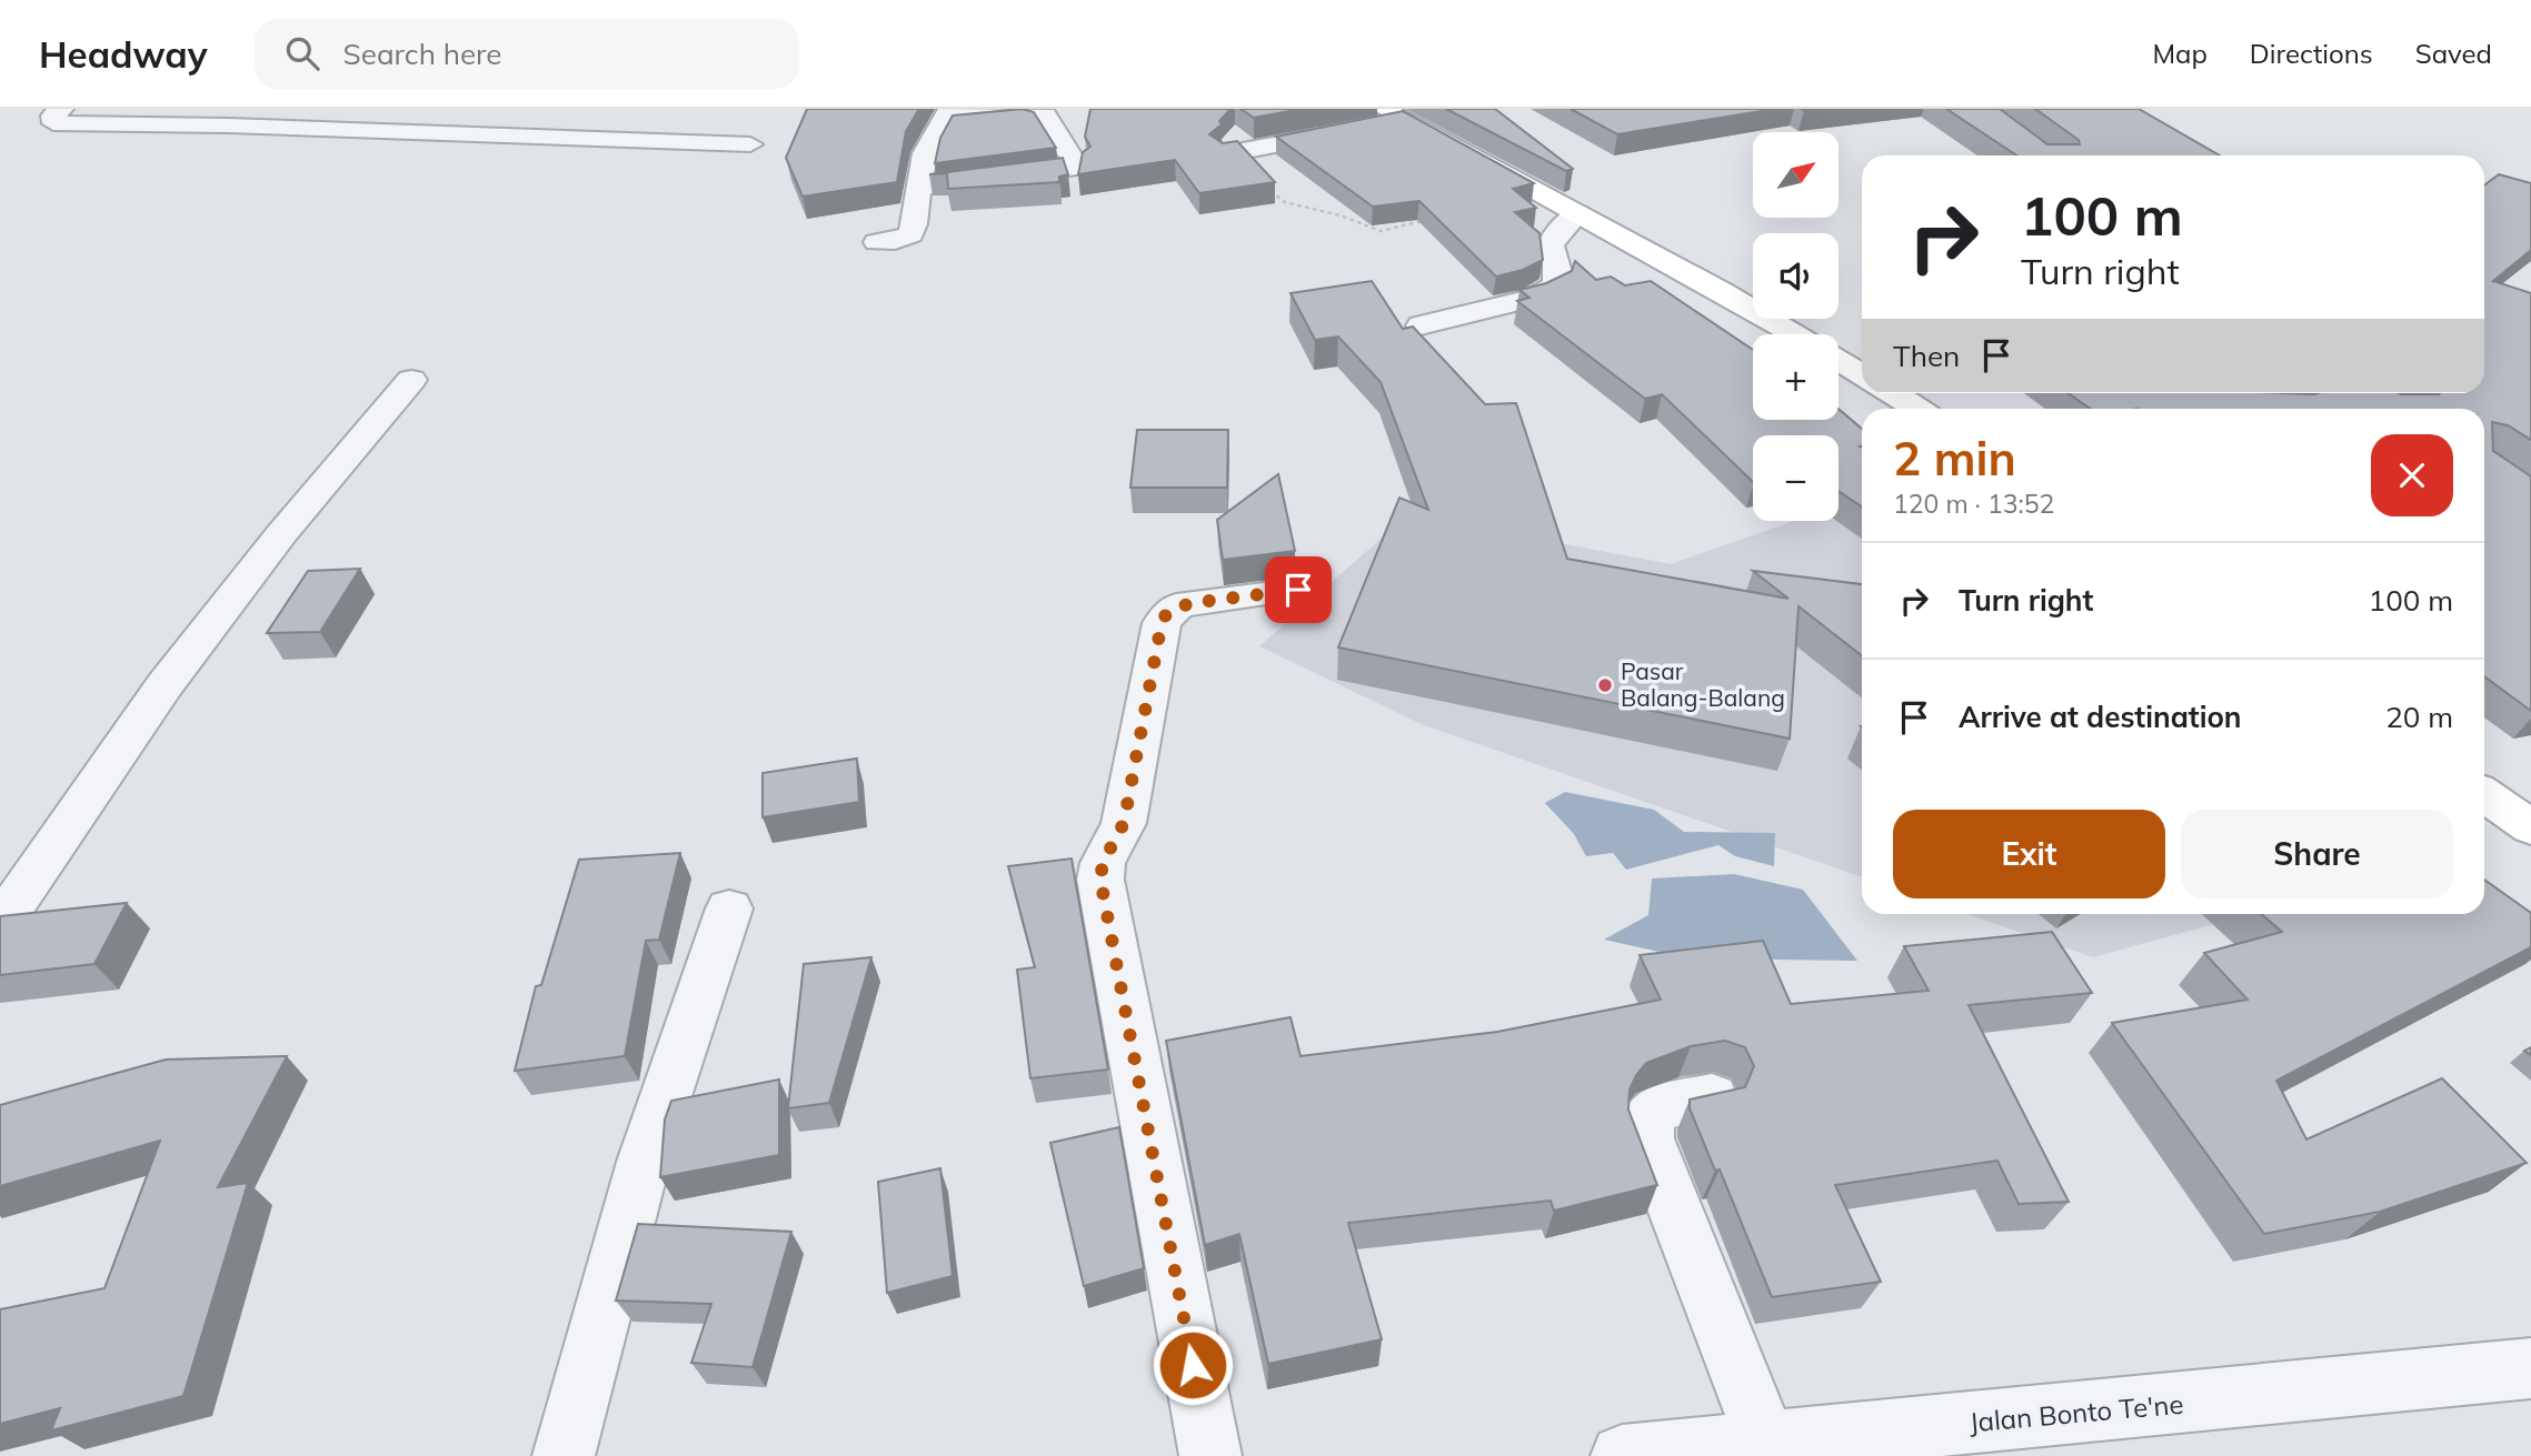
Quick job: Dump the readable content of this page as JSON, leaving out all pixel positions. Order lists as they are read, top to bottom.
{
  "streets": {
    "street": ["Jalan Bonto Te'ne"]
  },
  "places": ["Pasar Balang-Balang"],
  "north": "top right",
  "page": {
    "header": "Headway",
    "search": "Search here",
    "nav": ["Map", "Directions", "Saved"],
    "map_buttons": ["+", "−"],
    "turn": ["100 m", "Turn right"],
    "then": "Then",
    "heading": ["2 min", "120 m · 13:52"],
    "list": [
      {
        "name": "Turn right",
        "value": "100 m"
      },
      {
        "name": "Arrive at destination",
        "value": "20 m"
      }
    ],
    "buttons": ["Exit", "Share"]
  }
}
